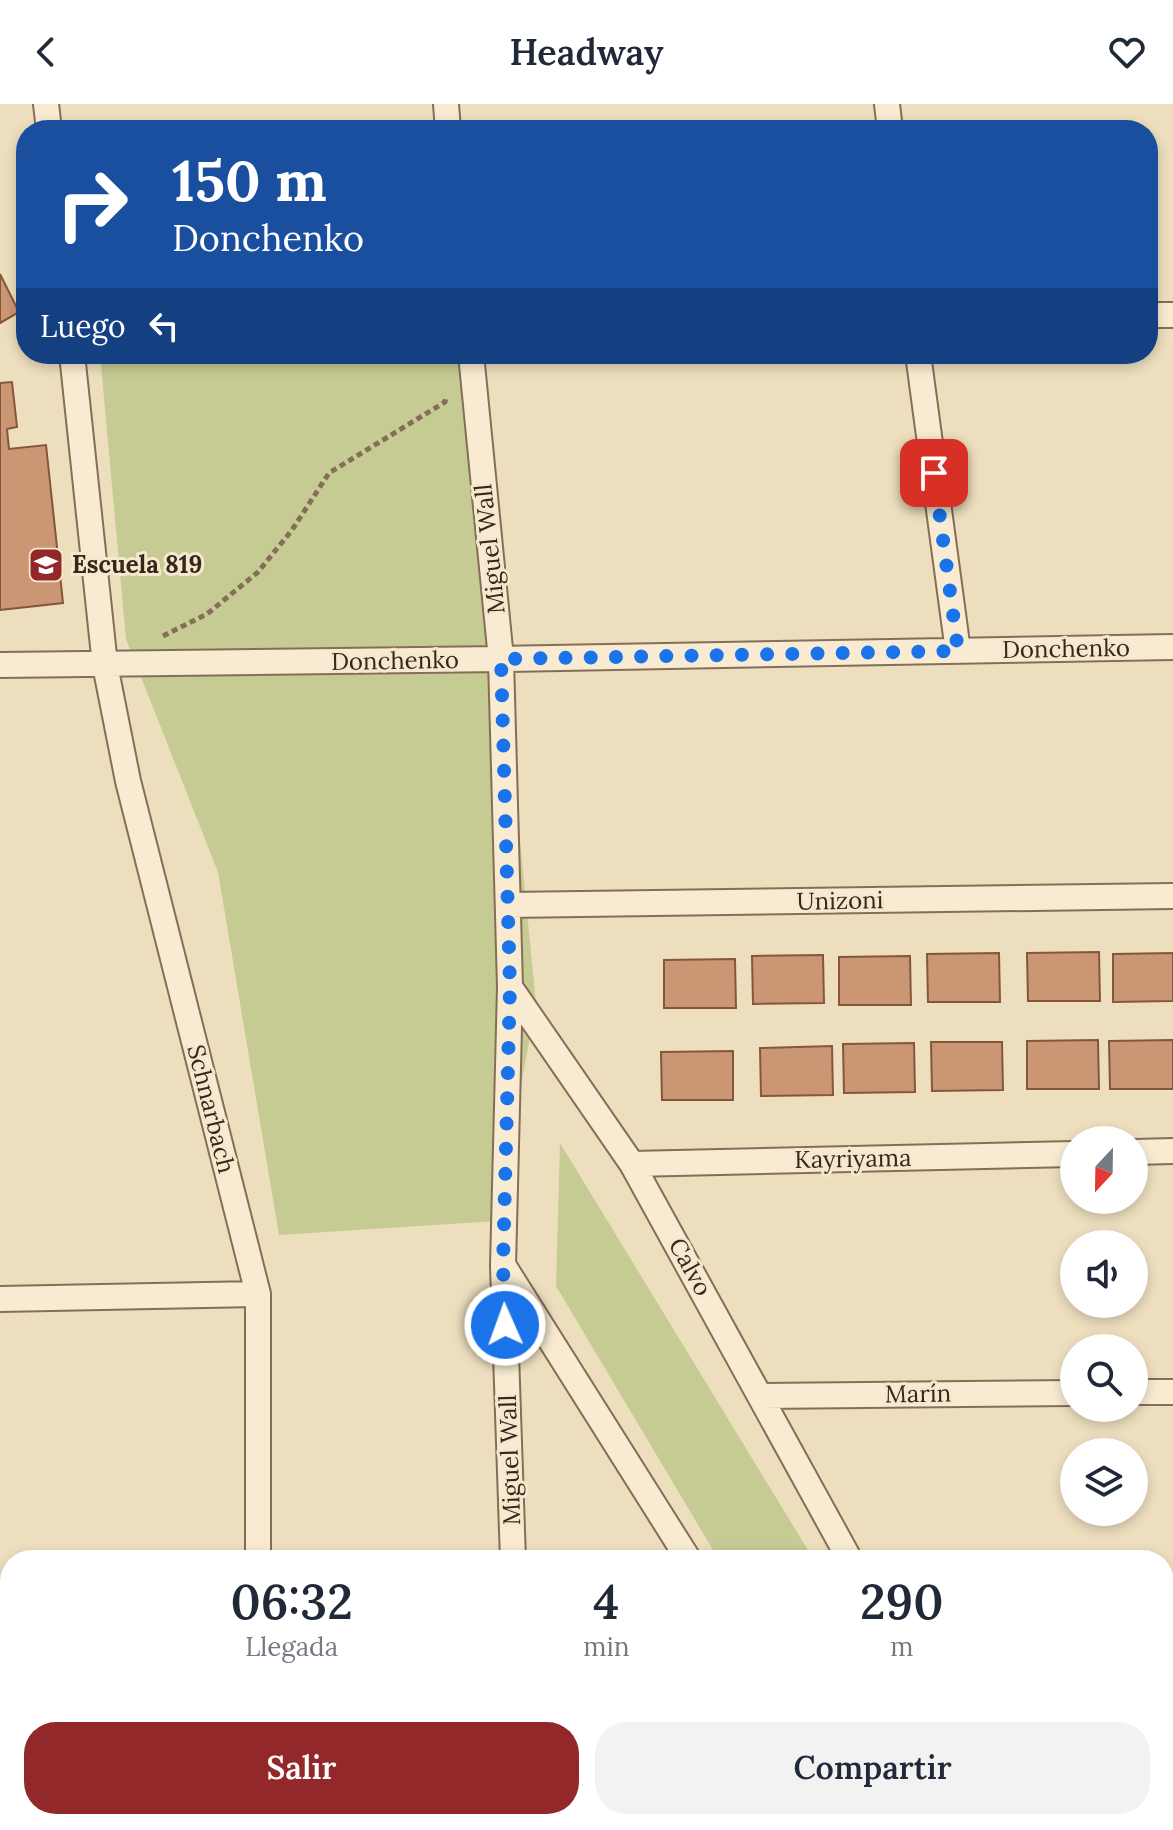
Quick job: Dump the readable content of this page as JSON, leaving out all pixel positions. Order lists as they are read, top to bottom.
{
  "streets": {
    "street": [
      "Miguel Wall",
      "Donchenko",
      "Unizoni",
      "Schnarbach",
      "Kayriyama",
      "Calvo",
      "Marín"
    ]
  },
  "crossings": [
    ["Miguel Wall", "Donchenko"],
    ["Miguel Wall", "Unizoni"],
    ["Miguel Wall", "Calvo"],
    ["Donchenko", "Schnarbach"],
    ["Kayriyama", "Calvo"],
    ["Calvo", "Marín"]
  ],
  "places": {
    "school or university": ["Escuela 819"]
  },
  "north": "bottom",
  "page": {
    "header": "Headway",
    "turn": ["150 m", "Donchenko"],
    "then": "Luego",
    "eta": [
      "06:32",
      "Llegada",
      "4",
      "min",
      "290",
      "m"
    ],
    "buttons": ["Salir", "Compartir"]
  }
}
